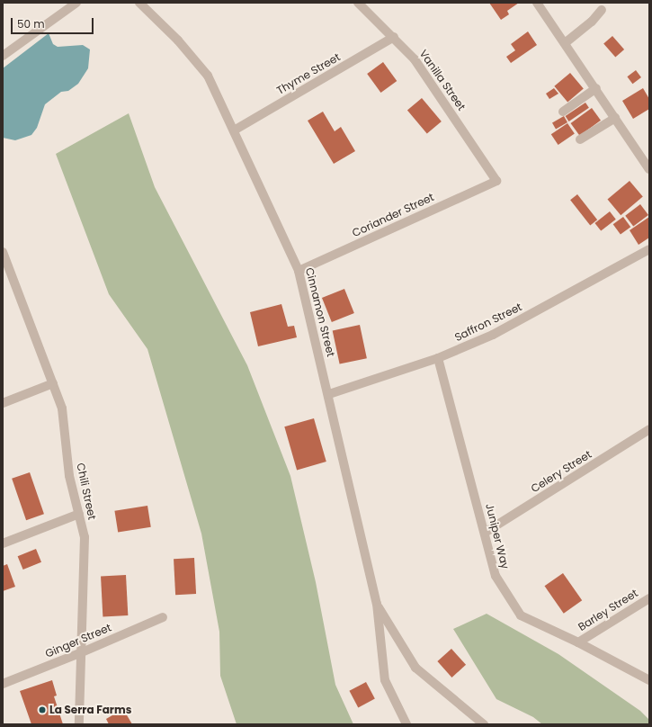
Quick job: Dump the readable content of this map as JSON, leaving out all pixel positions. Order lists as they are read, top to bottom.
{
  "streets": {
    "street": [
      "Thyme Street",
      "Vanilla Street",
      "Coriander Street",
      "Cinnamon Street",
      "Saffron Street",
      "Celery Street",
      "Chili Street",
      "Juniper Way",
      "Barley Street",
      "Ginger Street"
    ]
  },
  "crossings": [
    ["Thyme Street", "Vanilla Street"],
    ["Thyme Street", "Cinnamon Street"],
    ["Vanilla Street", "Coriander Street"],
    ["Coriander Street", "Cinnamon Street"],
    ["Cinnamon Street", "Saffron Street"],
    ["Saffron Street", "Juniper Way"],
    ["Celery Street", "Juniper Way"],
    ["Chili Street", "Ginger Street"],
    ["Juniper Way", "Barley Street"]
  ],
  "places": ["La Serra Farms"],
  "scale_bar": "50 m"
}
